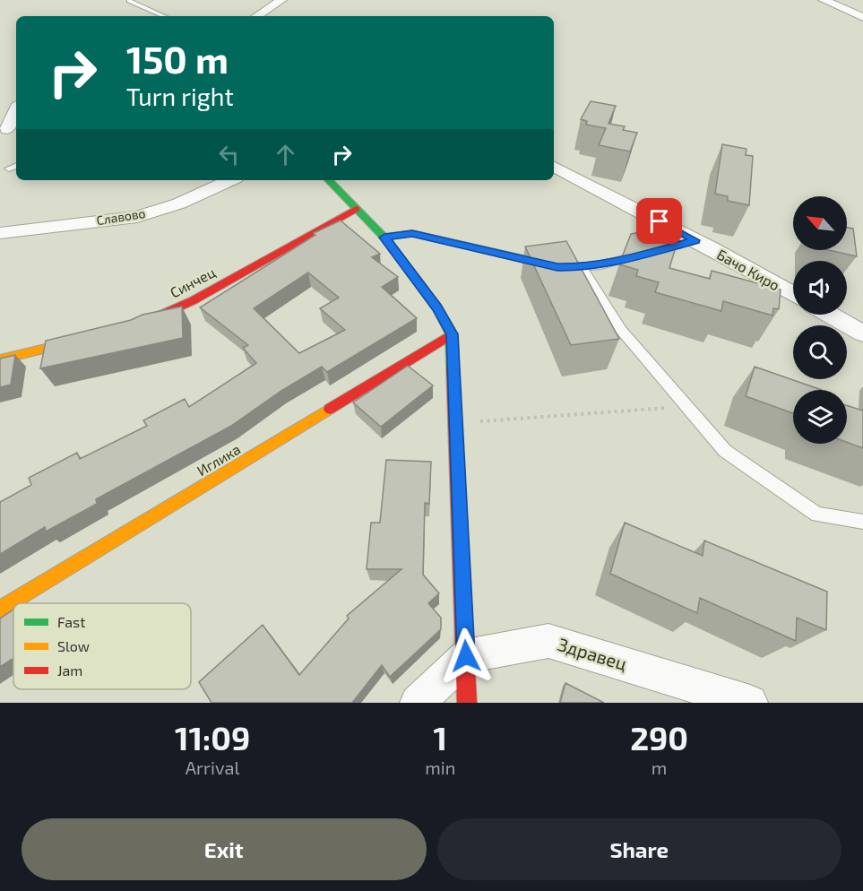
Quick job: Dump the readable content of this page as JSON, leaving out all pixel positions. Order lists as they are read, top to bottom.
{
  "streets": {
    "street": [
      "Славово",
      "Бачо Киро",
      "Синчец",
      "Иглика",
      "Здравец"
    ]
  },
  "legend": ["Fast", "Slow", "Jam"],
  "north": "top left",
  "page": {
    "turn": ["150 m", "Turn right"],
    "eta": [
      "11:09",
      "Arrival",
      "1",
      "min",
      "290",
      "m"
    ],
    "buttons": ["Exit", "Share"]
  }
}
